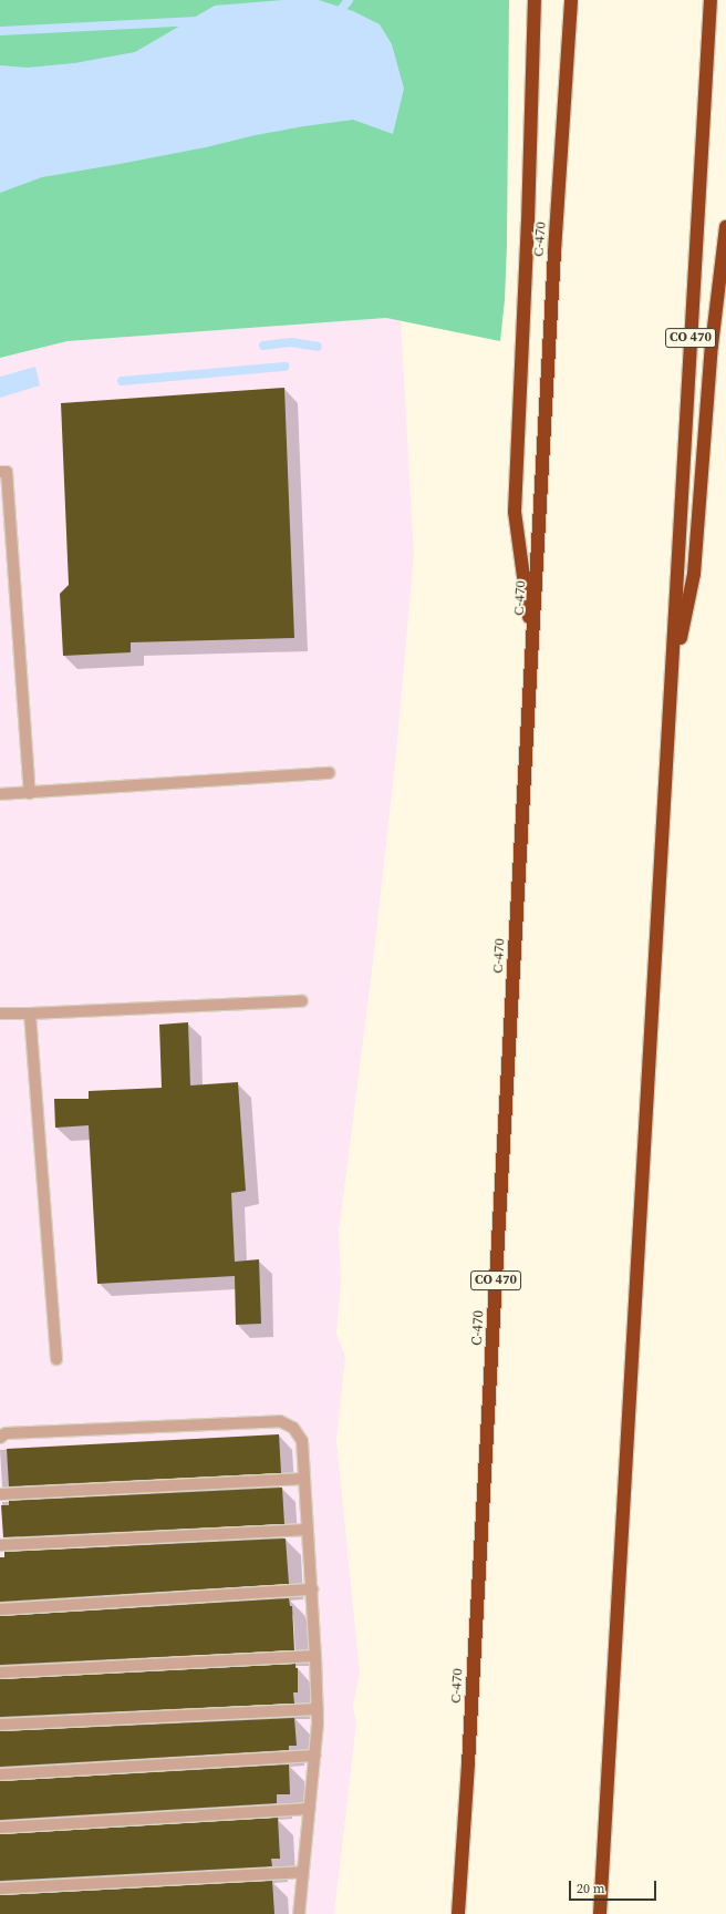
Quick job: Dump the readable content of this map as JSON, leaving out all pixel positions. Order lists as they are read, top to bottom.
{
  "streets": {
    "highway": ["C-470", "CO 470"]
  },
  "scale_bar": "20 m"
}
